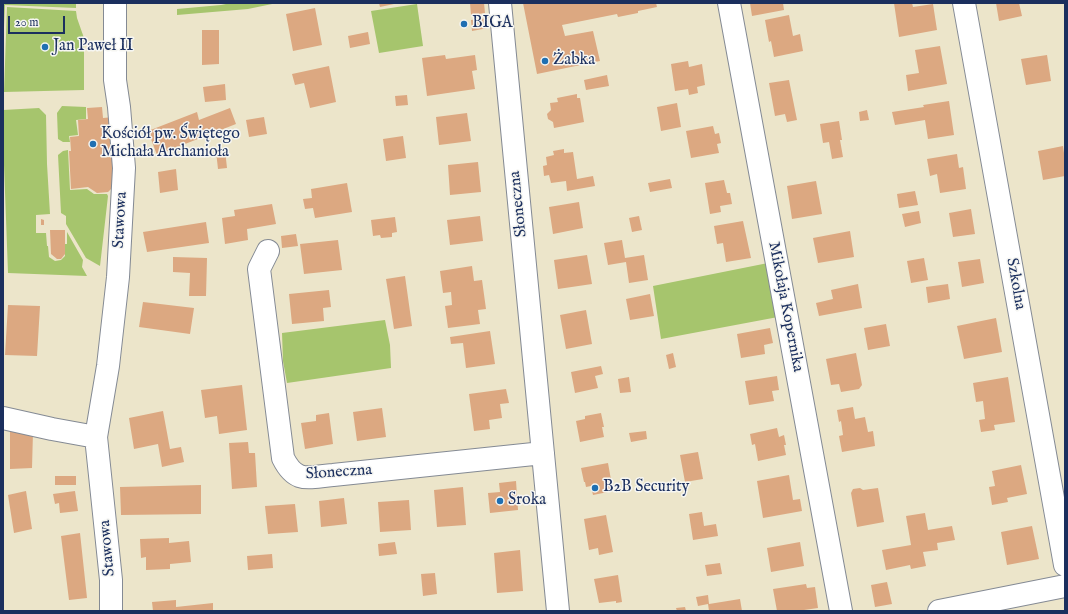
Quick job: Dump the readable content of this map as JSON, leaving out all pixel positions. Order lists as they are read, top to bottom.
{
  "streets": {
    "street": [
      "Słoneczna",
      "Stawowa",
      "Szkolna",
      "Mikołaja Kopernika"
    ]
  },
  "places": [
    "BIGA",
    "Jan Paweł II",
    "Żabka",
    "Kościół pw. Świętego Michała Archanioła",
    "B2B Security",
    "Sroka"
  ],
  "scale_bar": "20 m"
}
